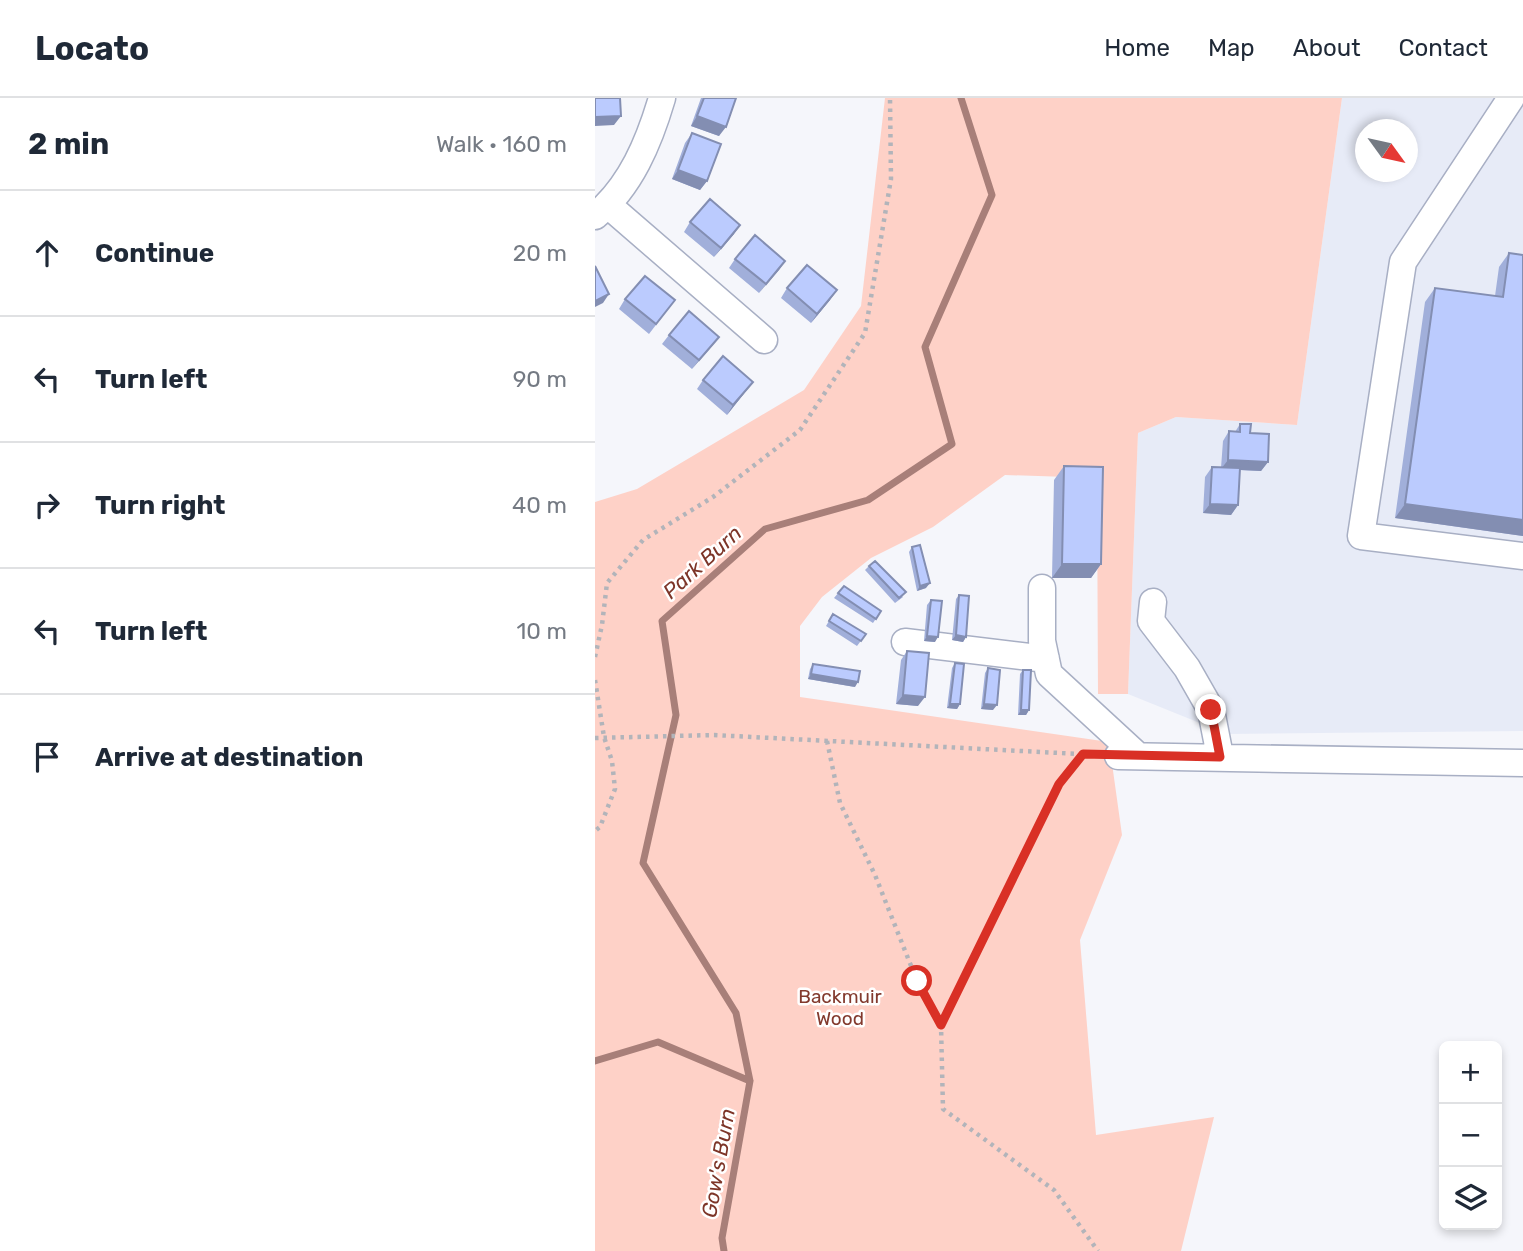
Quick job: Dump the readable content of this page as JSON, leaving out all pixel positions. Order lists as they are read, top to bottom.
{
  "water": ["Park Burn", "Gow's Burn"],
  "parks": ["Backmuir Wood"],
  "north": "bottom right",
  "page": {
    "header": "Locato",
    "nav": [
      "Home",
      "Map",
      "About",
      "Contact"
    ],
    "heading": ["2 min", "Walk · 160 m"],
    "list": [
      ["Continue", "20 m"],
      ["Turn left", "90 m"],
      ["Turn right", "40 m"],
      ["Turn left", "10 m"],
      "Arrive at destination"
    ],
    "map_buttons": ["+", "−"]
  }
}
